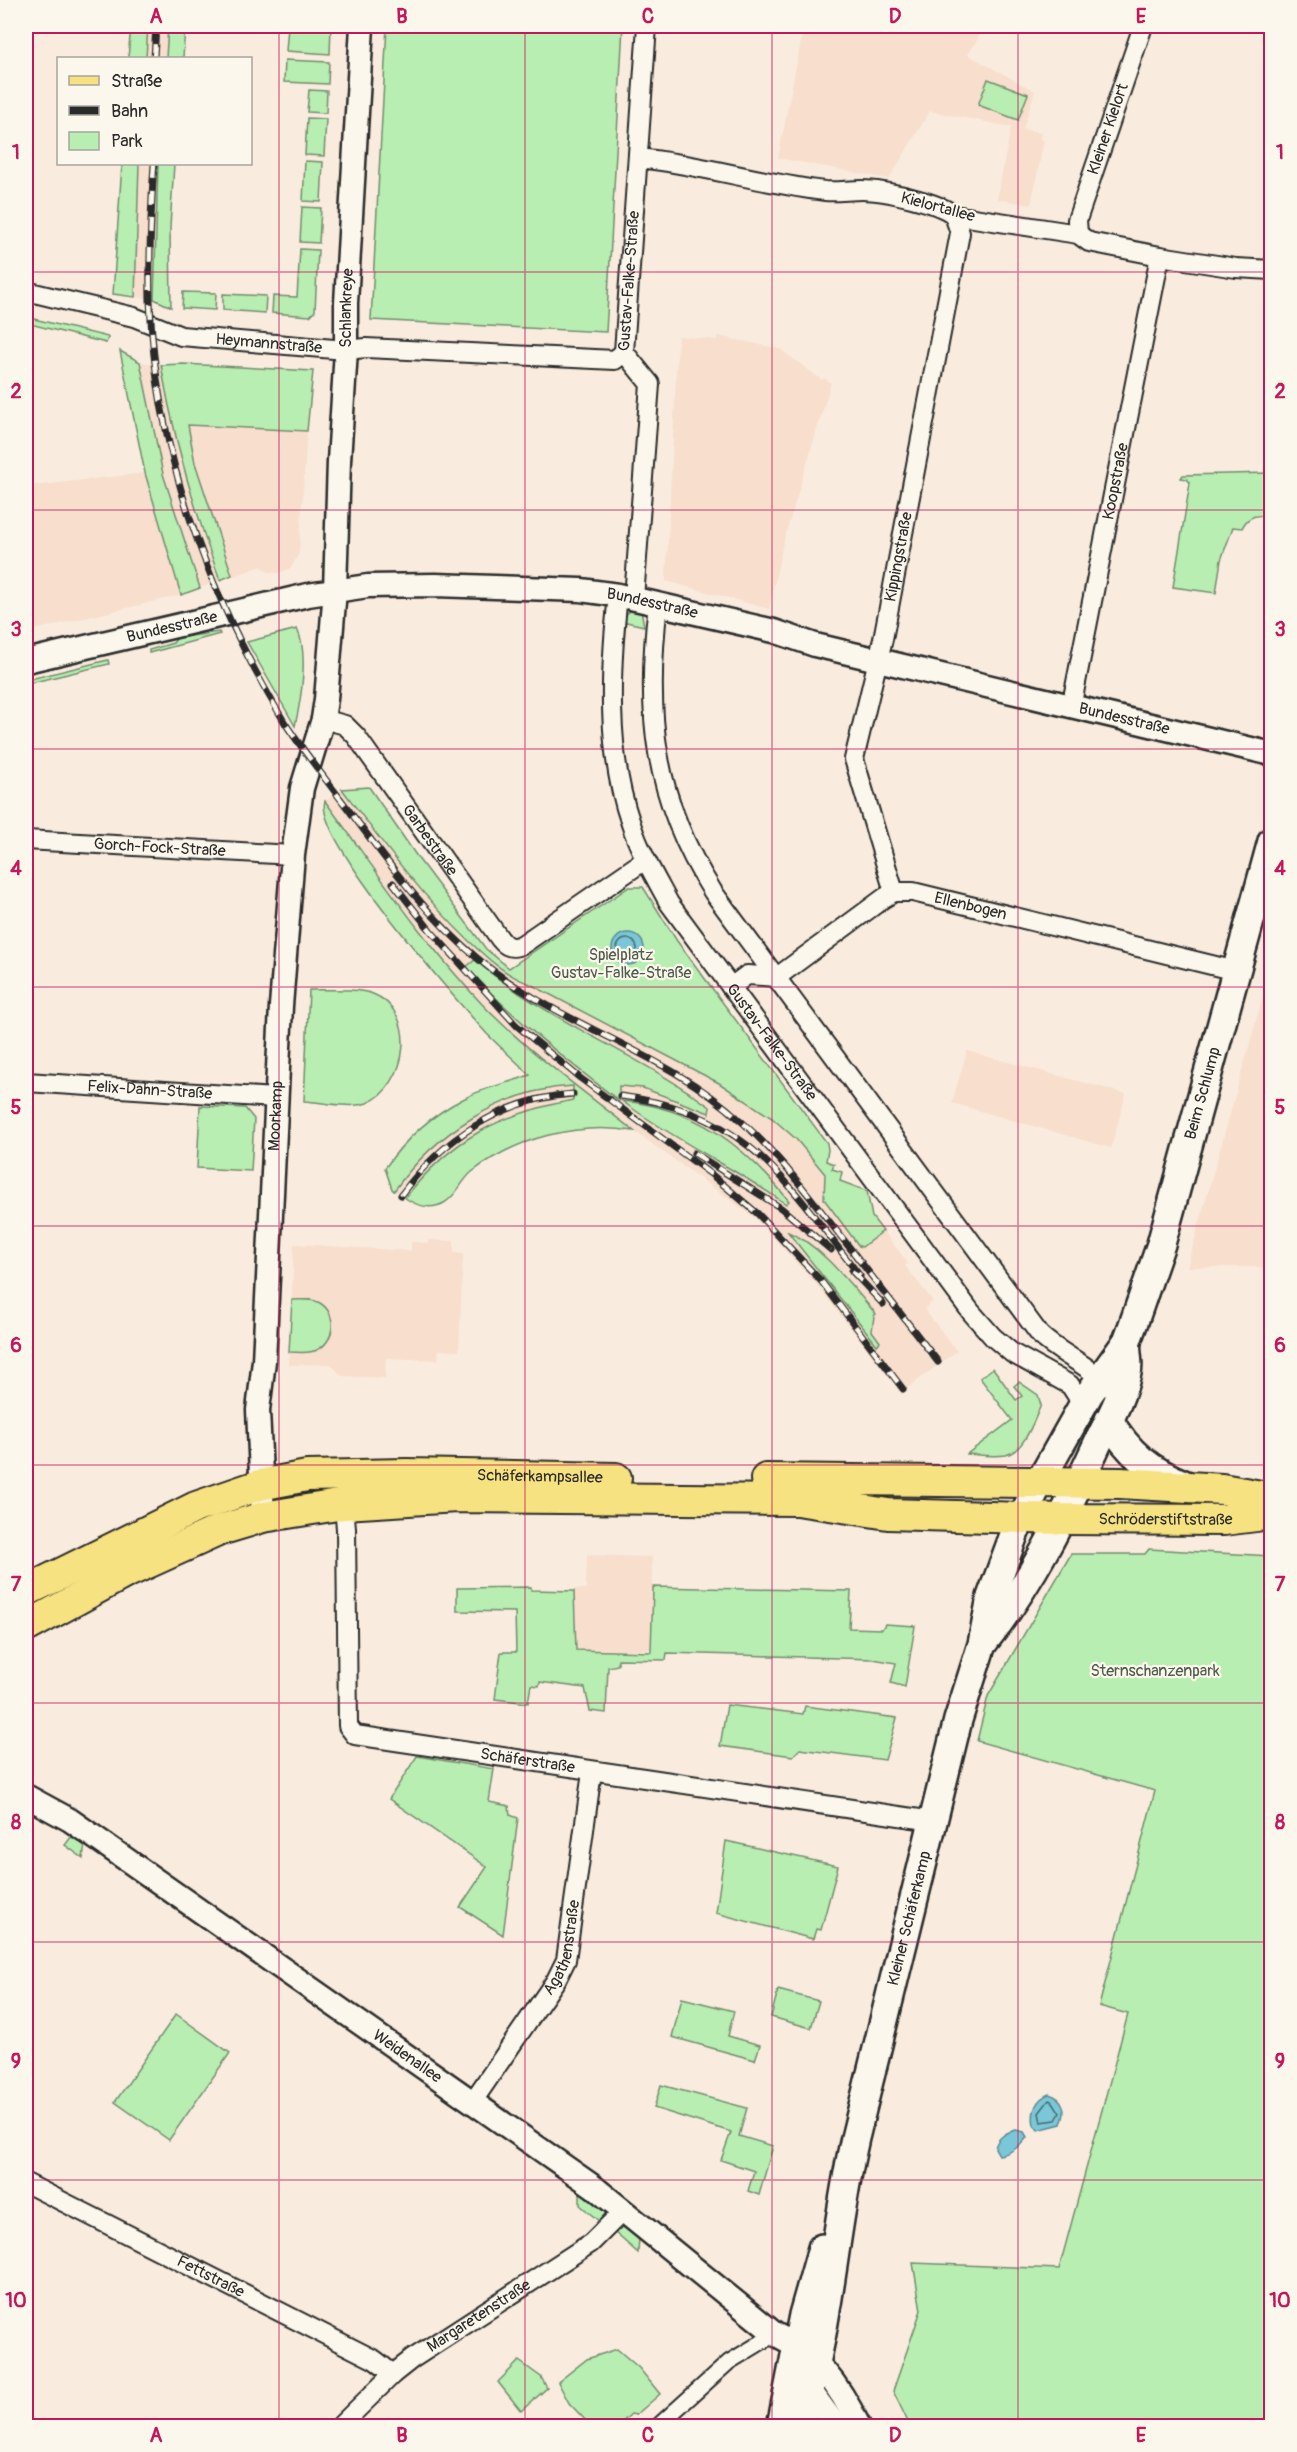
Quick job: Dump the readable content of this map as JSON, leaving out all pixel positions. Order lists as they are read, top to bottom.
{
  "streets": {
    "main road": [
      "Beim Schlump",
      "Schäferkampsallee",
      "Schröderstiftstraße",
      "Kleiner Schäferkamp"
    ],
    "street": [
      "Kleiner Kielort",
      "Kielortallee",
      "Gustav-Falke-Straße",
      "Schlankreye",
      "Heymannstraße",
      "Koopstraße",
      "Kippingstraße",
      "Bundesstraße",
      "Garbestraße",
      "Gorch-Fock-Straße",
      "Ellenbogen",
      "Felix-Dahn-Straße",
      "Moorkamp",
      "Schäferstraße",
      "Agathenstraße",
      "Weidenallee",
      "Fettstraße",
      "Margaretenstraße"
    ]
  },
  "crossings": [
    ["Kleiner Kielort", "Kielortallee"],
    ["Kielortallee", "Gustav-Falke-Straße"],
    ["Kielortallee", "Koopstraße"],
    ["Kielortallee", "Kippingstraße"],
    ["Gustav-Falke-Straße", "Heymannstraße"],
    ["Gustav-Falke-Straße", "Bundesstraße"],
    ["Gustav-Falke-Straße", "Garbestraße"],
    ["Gustav-Falke-Straße", "Beim Schlump"],
    ["Schlankreye", "Heymannstraße"],
    ["Schlankreye", "Bundesstraße"],
    ["Koopstraße", "Bundesstraße"],
    ["Kippingstraße", "Bundesstraße"],
    ["Kippingstraße", "Ellenbogen"],
    ["Garbestraße", "Moorkamp"],
    ["Gorch-Fock-Straße", "Moorkamp"],
    ["Ellenbogen", "Beim Schlump"],
    ["Felix-Dahn-Straße", "Moorkamp"],
    ["Beim Schlump", "Schäferkampsallee"],
    ["Beim Schlump", "Schröderstiftstraße"],
    ["Beim Schlump", "Kleiner Schäferkamp"],
    ["Moorkamp", "Schäferkampsallee"],
    ["Schäferkampsallee", "Schröderstiftstraße"],
    ["Schäferkampsallee", "Schäferstraße"],
    ["Schäferkampsallee", "Kleiner Schäferkamp"],
    ["Schröderstiftstraße", "Kleiner Schäferkamp"],
    ["Schäferstraße", "Kleiner Schäferkamp"],
    ["Schäferstraße", "Agathenstraße"],
    ["Kleiner Schäferkamp", "Weidenallee"],
    ["Agathenstraße", "Weidenallee"],
    ["Weidenallee", "Margaretenstraße"],
    ["Fettstraße", "Margaretenstraße"]
  ],
  "parks": ["Spielplatz Gustav-Falke-Straße", "Sternschanzenpark"],
  "legend": ["Straße", "Bahn", "Park"],
  "grid": {
    "columns": [
      "A",
      "B",
      "C",
      "D",
      "E"
    ],
    "rows": [
      "1",
      "2",
      "3",
      "4",
      "5",
      "6",
      "7",
      "8",
      "9",
      "10"
    ]
  }
}
